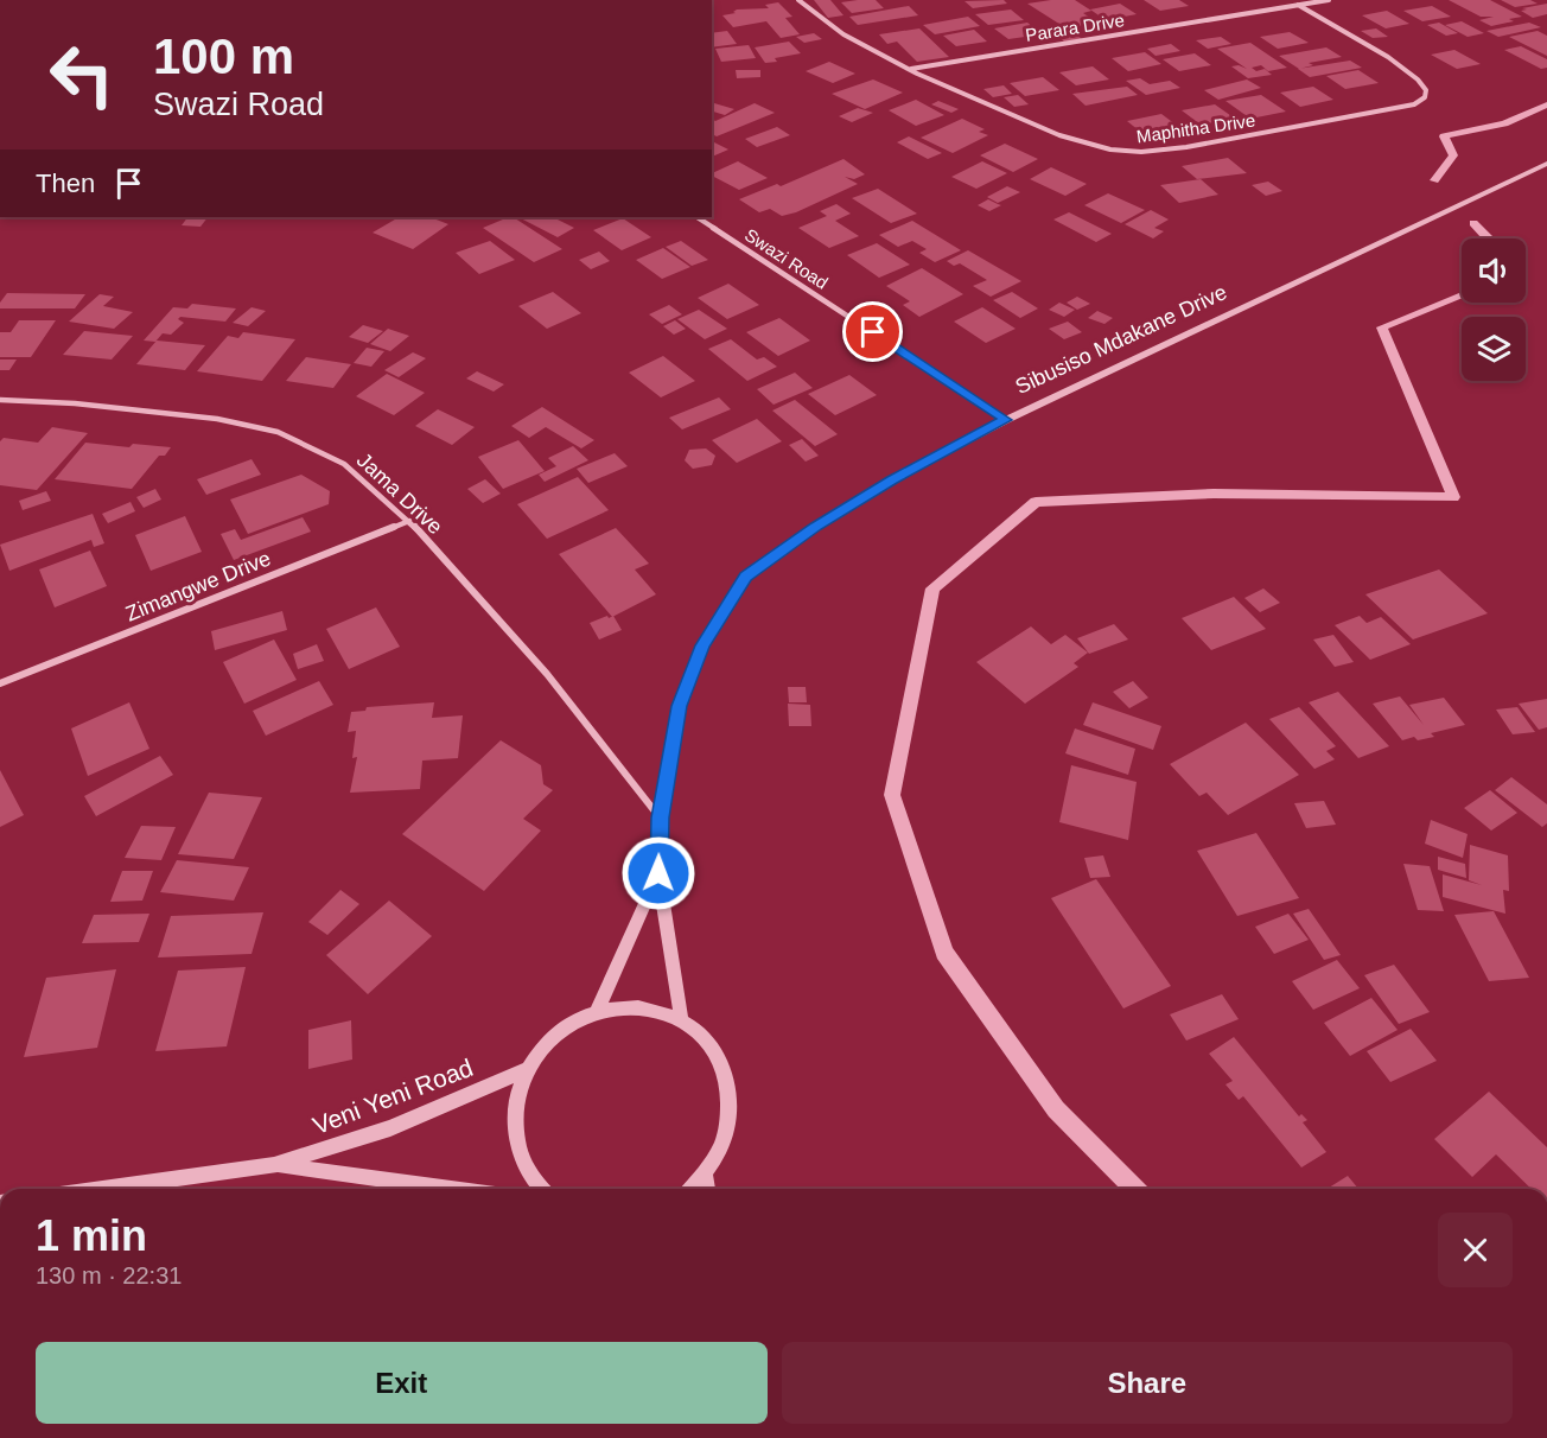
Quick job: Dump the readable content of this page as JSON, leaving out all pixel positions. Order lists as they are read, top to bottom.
{
  "streets": {
    "street": [
      "Parara Drive",
      "Maphitha Drive",
      "Swazi Road",
      "Sibusiso Mdakane Drive",
      "Jama Drive",
      "Zimangwe Drive",
      "Veni Yeni Road"
    ]
  },
  "crossings": [
    ["Parara Drive", "Maphitha Drive"],
    ["Swazi Road", "Sibusiso Mdakane Drive"],
    ["Sibusiso Mdakane Drive", "Jama Drive"],
    ["Jama Drive", "Zimangwe Drive"]
  ],
  "page": {
    "turn": ["100 m", "Swazi Road"],
    "then": "Then",
    "heading": ["1 min", "130 m · 22:31"],
    "buttons": ["Exit", "Share"]
  }
}
